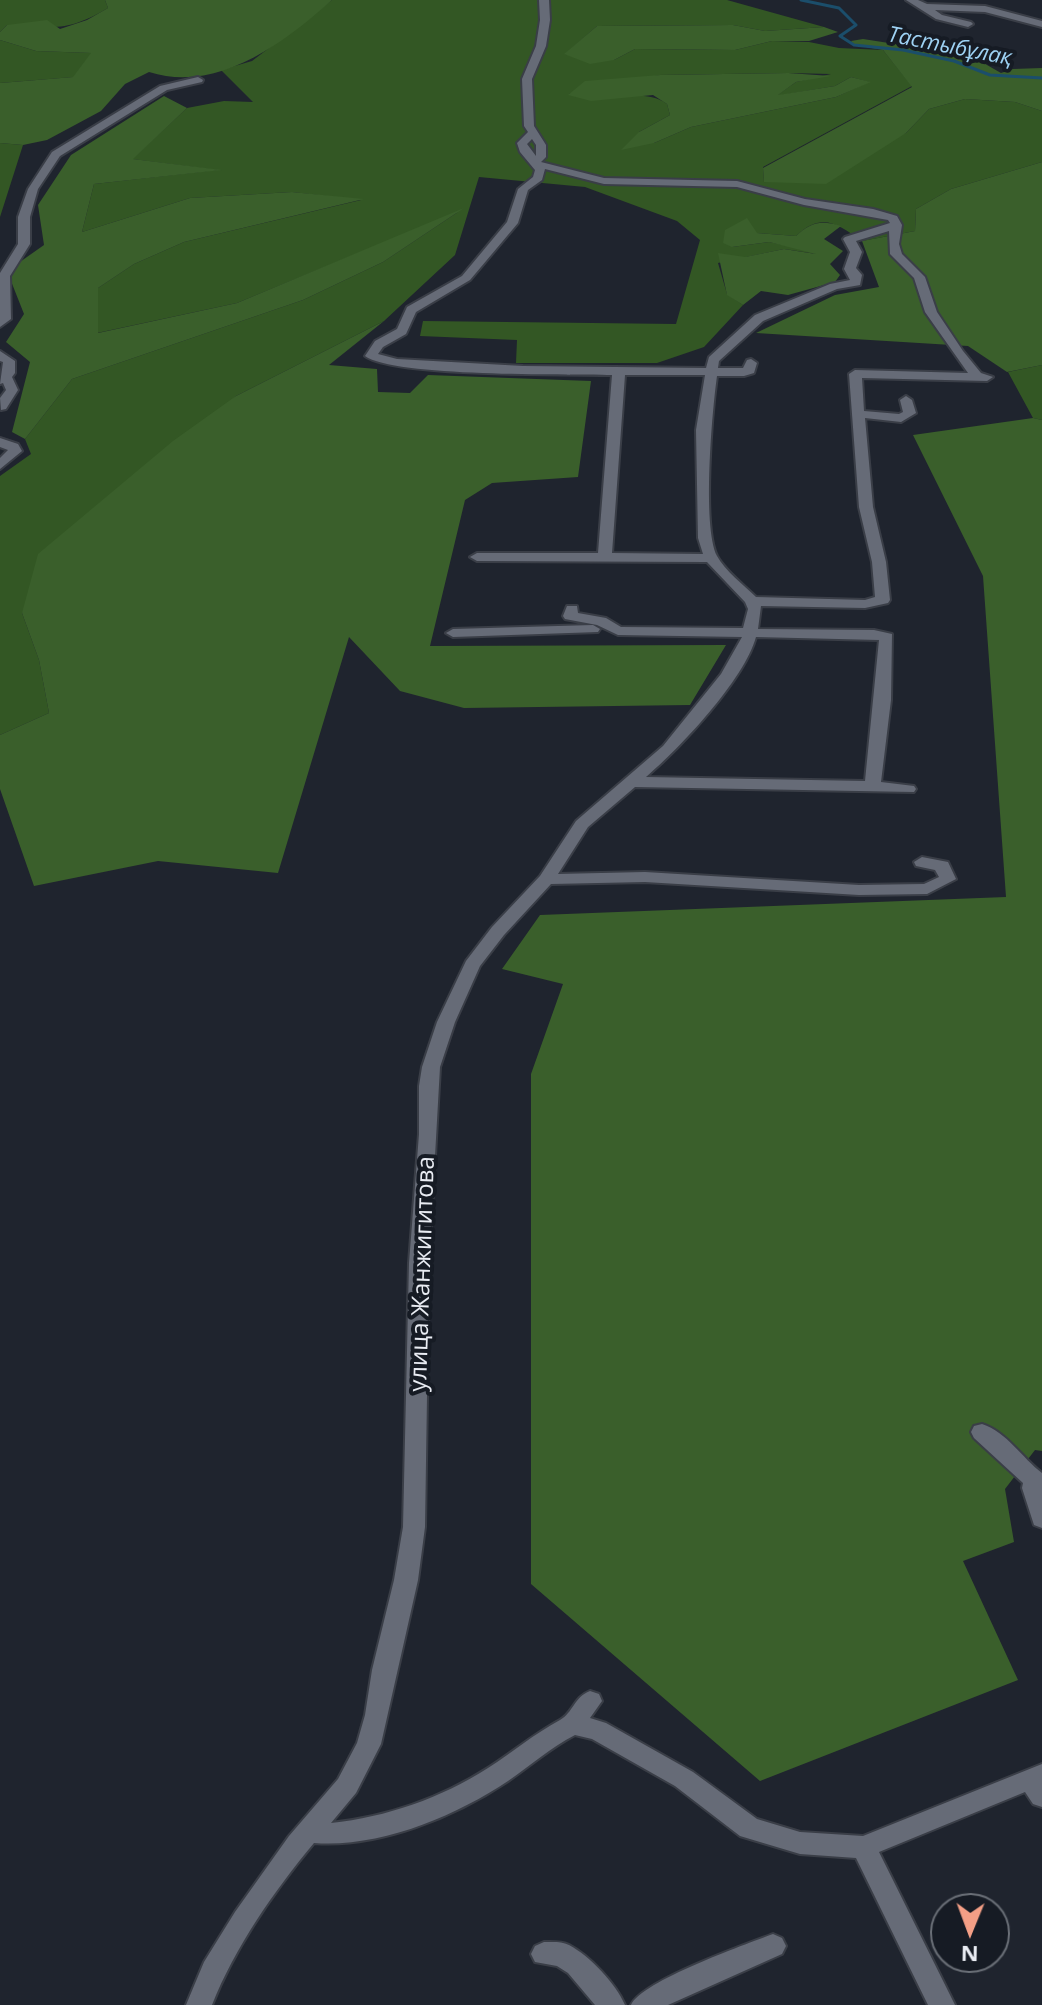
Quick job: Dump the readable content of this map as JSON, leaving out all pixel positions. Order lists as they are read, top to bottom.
{
  "streets": {
    "street": ["улица Жанжигитова"]
  },
  "water": ["Тастыбұлақ"],
  "north": "bottom"
}
